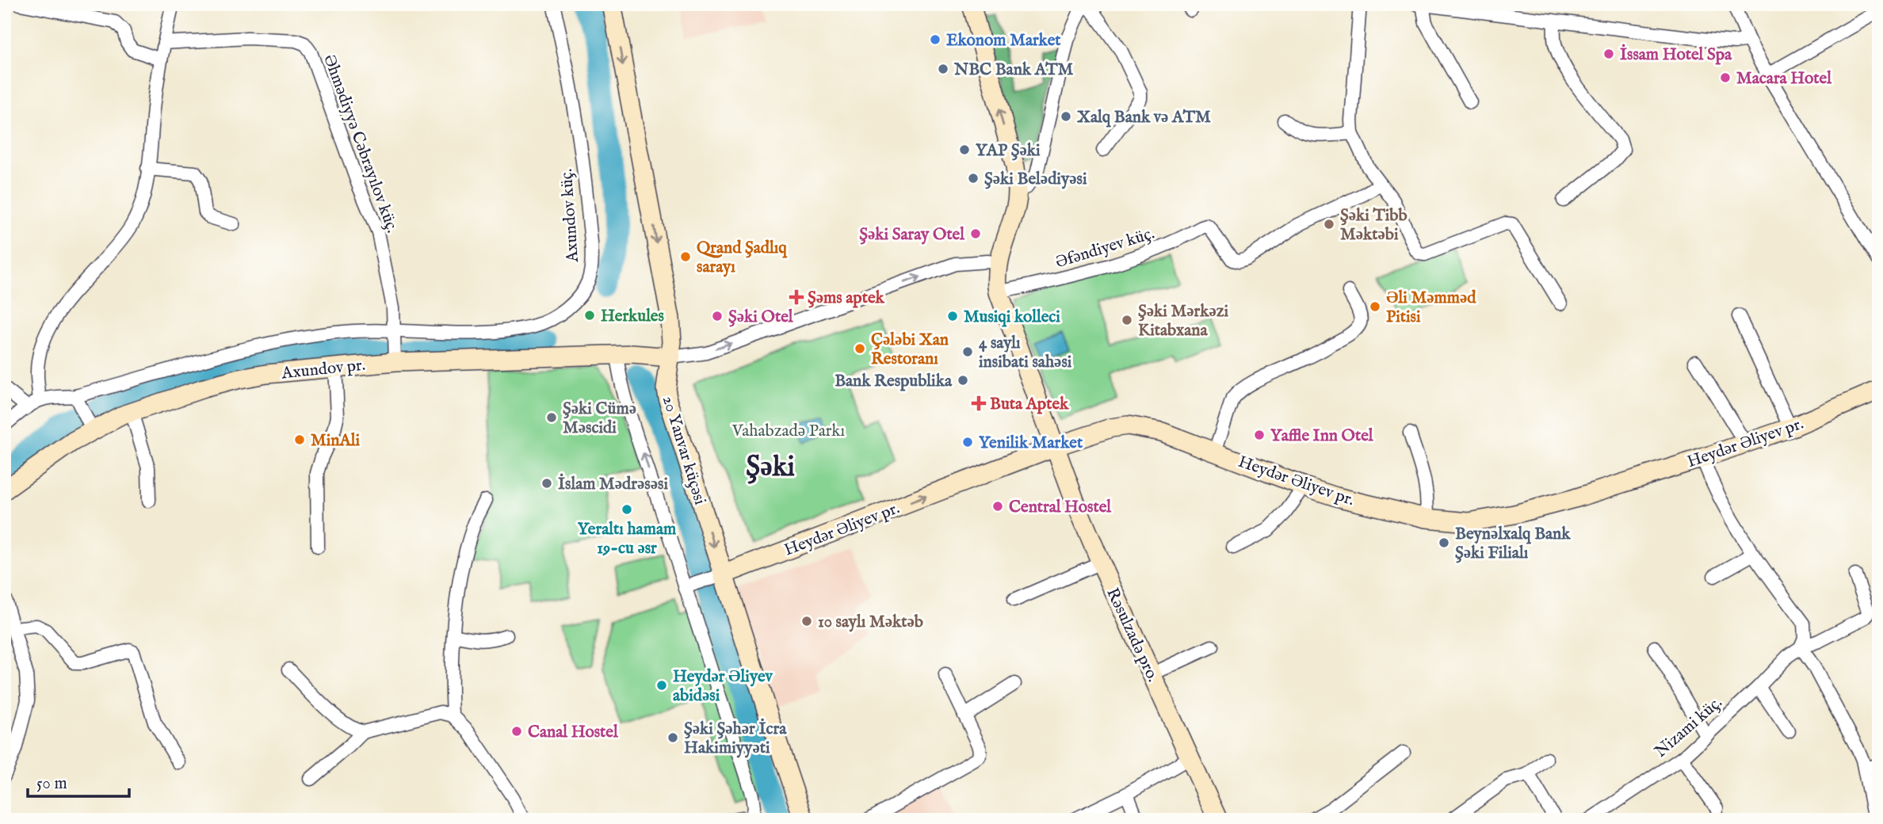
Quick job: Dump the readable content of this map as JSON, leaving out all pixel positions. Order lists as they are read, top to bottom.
{
  "streets": {
    "main road": [
      "Axundov pr.",
      "Heydər Əliyev pr.",
      "20 Yanvar küçəsi",
      "Rəsulzadə pro."
    ],
    "street": [
      "Əhmədiyyə Cəbrayılov küç.",
      "Axundov küç.",
      "Əfəndiyev küç.",
      "Nizami küç."
    ]
  },
  "crossings": [
    ["Əhmədiyyə Cəbrayılov küç.", "Axundov küç."],
    ["Əfəndiyev küç.", "Rəsulzadə pro."],
    ["Axundov pr.", "20 Yanvar küçəsi"],
    ["Heydər Əliyev pr.", "20 Yanvar küçəsi"],
    ["Heydər Əliyev pr.", "Rəsulzadə pro."]
  ],
  "one_way": ["20 Yanvar küçəsi"],
  "districts": ["Şəki"],
  "parks": ["Vahabzadə Parkı"],
  "places": {
    "other": [
      "Ekonom Market",
      "İssam Hotel Spa",
      "NBC Bank ATM",
      "Macara Hotel",
      "Xalq Bank və ATM",
      "YAP Şəki",
      "Şəki Belədiyəsi",
      "Şəki Tibb Məktəbi",
      "Şəki Saray Otel",
      "Qrand Şadlıq sarayı",
      "Əli Məmməd Pitisi",
      "Herkules",
      "Şəki Otel",
      "Musiqi kolleci",
      "Şəki Mərkəzi Kitabxana",
      "Çələbi Xan Restoranı",
      "4 saylı insibati sahəsi",
      "Bank Respublika",
      "Şəki Cümə Məscidi",
      "Yaffle Inn Otel",
      "MinAli",
      "Yenilik Market",
      "İslam Mədrəsəsi",
      "Central Hostel",
      "Yeraltı hamam 19-cu əsr",
      "Beynəlxalq Bank Şəki Filialı",
      "10 saylı Məktəb",
      "Heydər Əliyev abidəsi",
      "Canal Hostel",
      "Şəki Şəhər İcra Hakimiyyəti"
    ],
    "health": ["Şəms aptek", "Buta Aptek"]
  },
  "scale_bar": "50 m"
}
